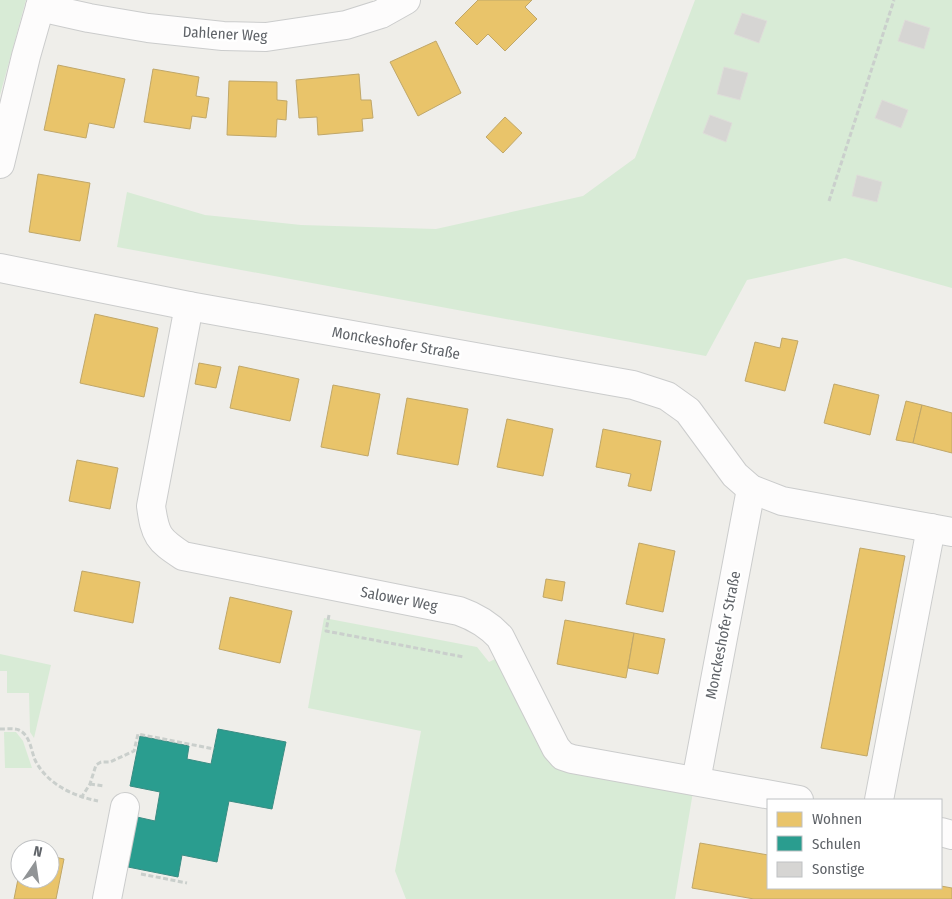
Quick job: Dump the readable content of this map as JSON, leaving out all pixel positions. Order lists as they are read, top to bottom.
{
  "streets": {
    "street": ["Dahlener Weg", "Monckeshofer Straße", "Salower Weg"]
  },
  "crossings": [
    ["Monckeshofer Straße", "Salower Weg"]
  ],
  "legend": ["Wohnen", "Schulen", "Sonstige"],
  "north": "top"
}
